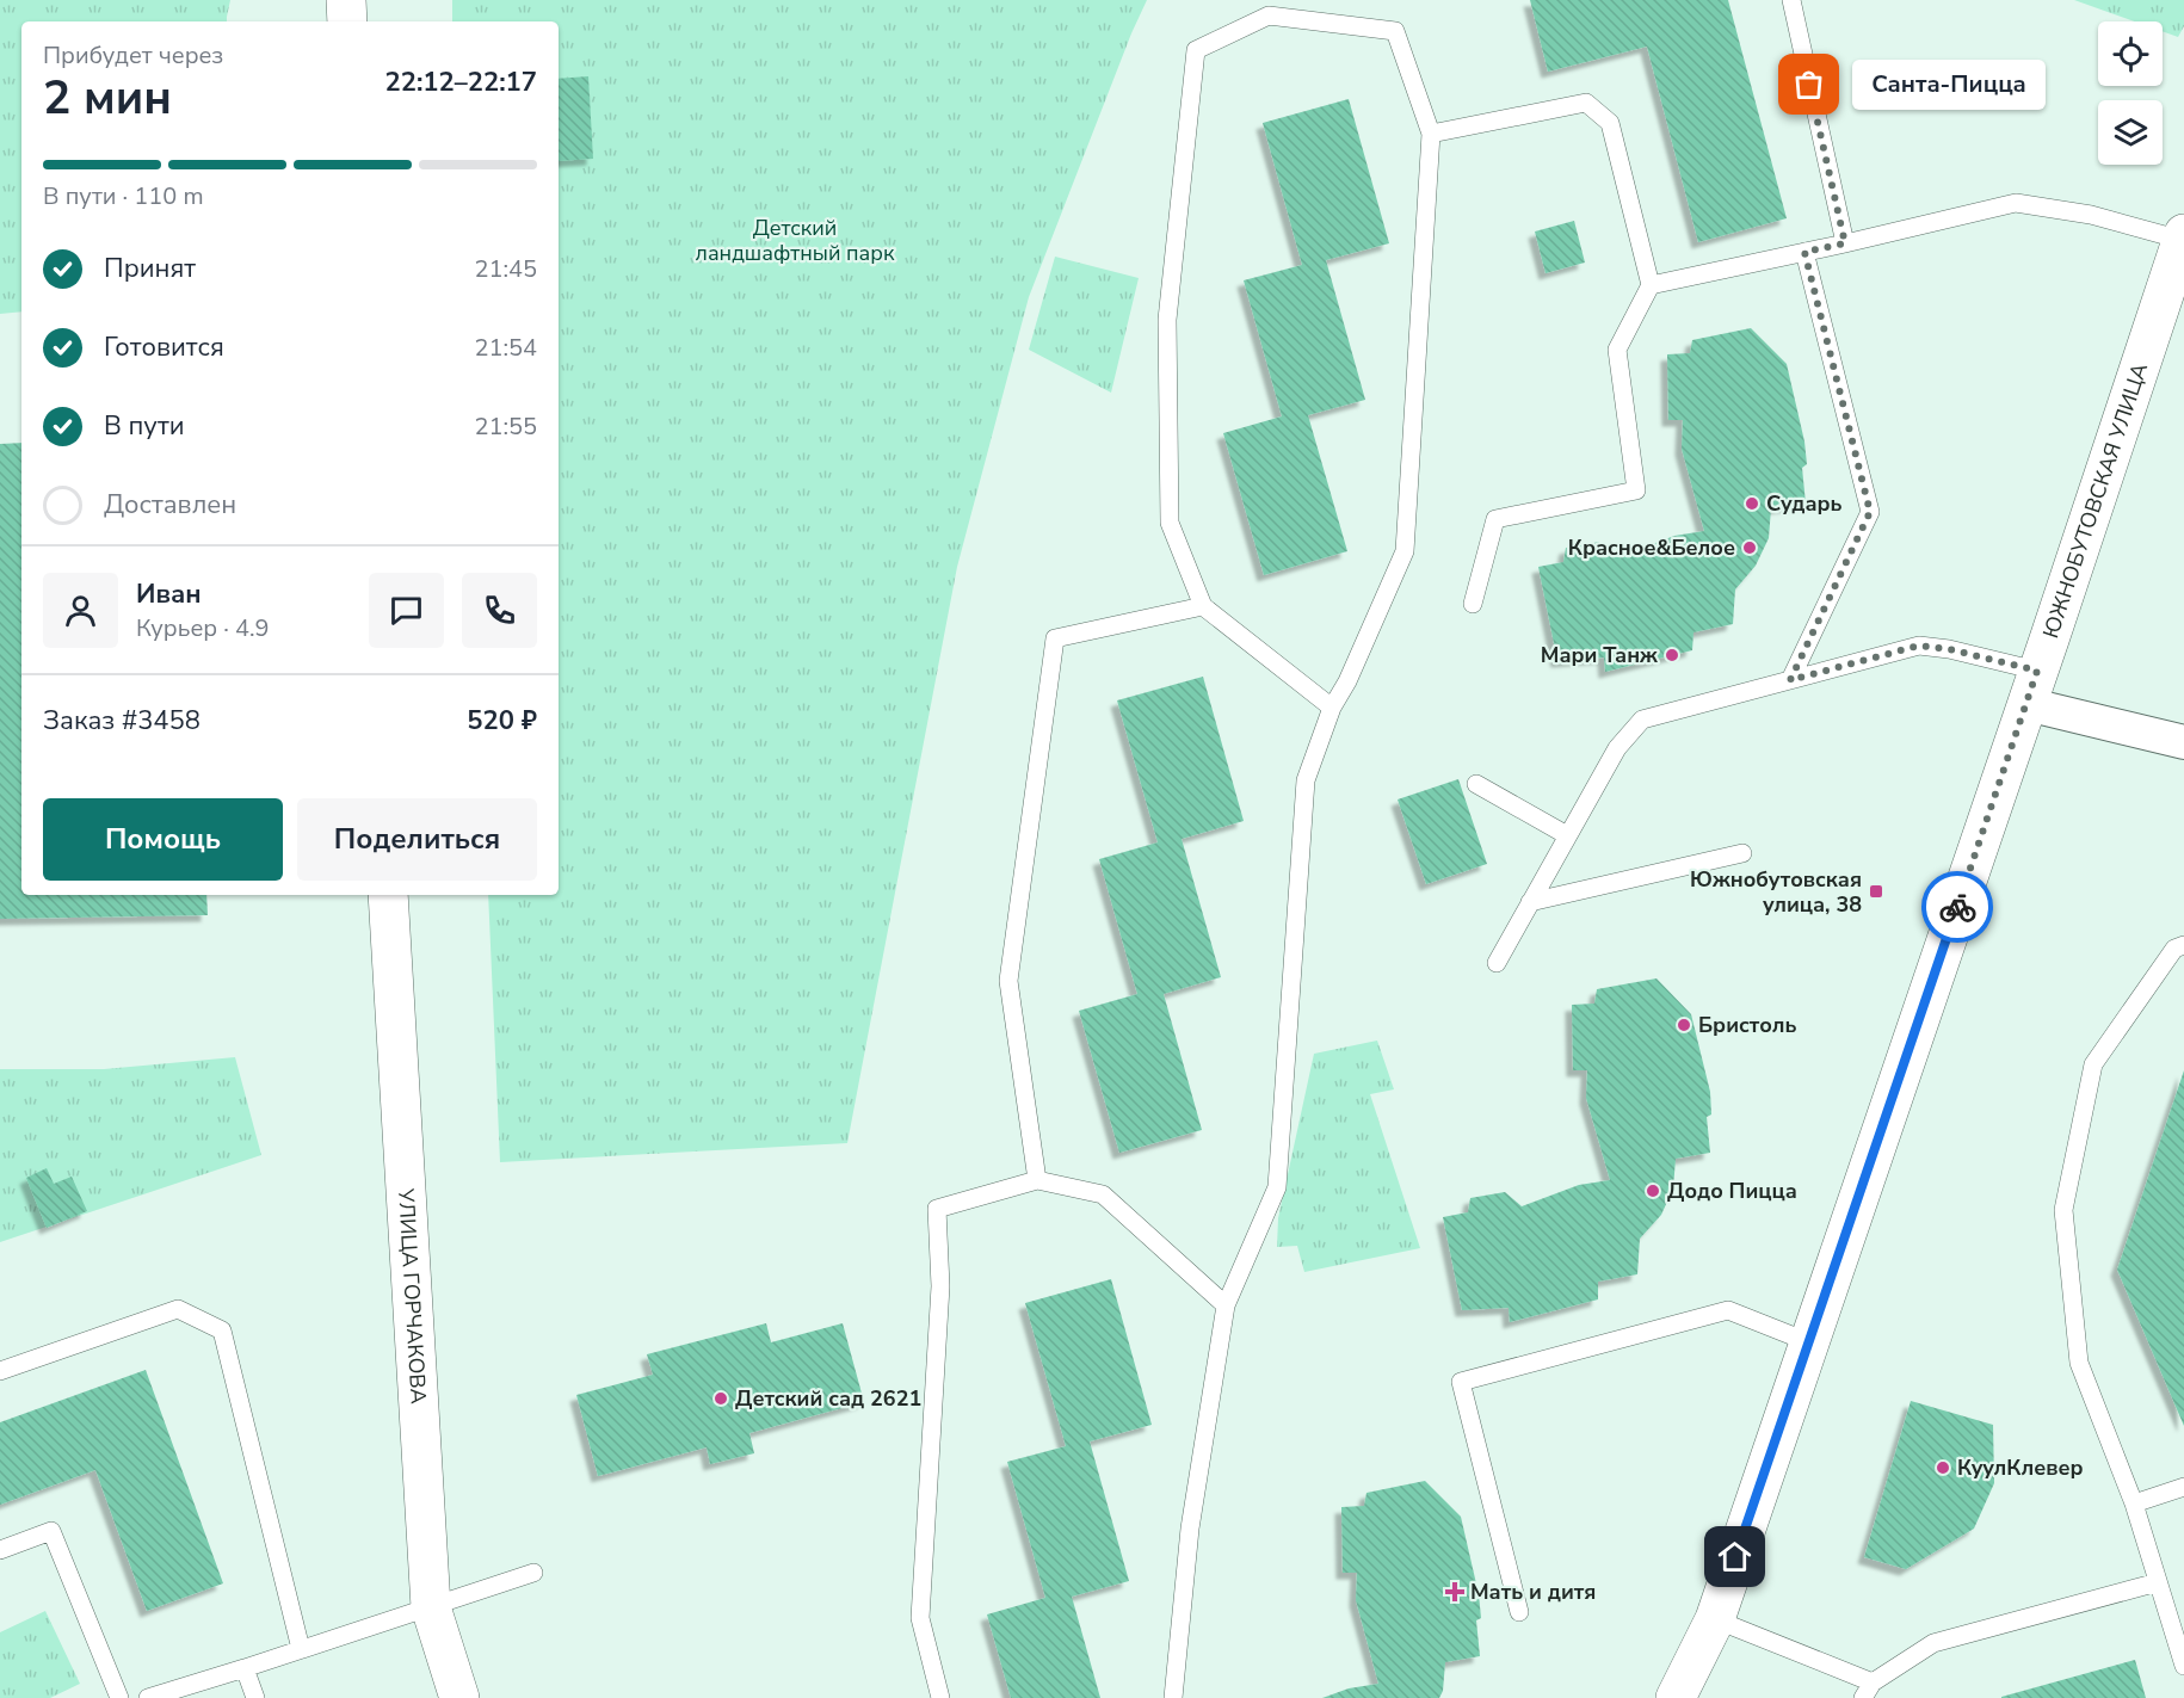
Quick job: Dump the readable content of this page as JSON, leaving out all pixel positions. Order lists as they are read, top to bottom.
{
  "streets": {
    "street": ["ЮЖНОБУТОВСКАЯ УЛИЦА", "УЛИЦА ГОРЧАКОВА"]
  },
  "parks": ["Детский ландшафтный парк"],
  "places": {
    "other": [
      "Санта-Пицца",
      "Сударь",
      "Красное&Белое",
      "Мари Танж",
      "Бристоль",
      "Додо Пицца",
      "Детский сад 2621",
      "КуулКлевер"
    ],
    "transit": ["Южнобутовская улица, 38"],
    "health": ["Мать и дитя"]
  },
  "page": {
    "heading": ["2 мин", "Прибудет через", "22:12–22:17"],
    "panel": [
      "Иван",
      "Курьер · 4.9",
      "Заказ #3458",
      "520 ₽"
    ],
    "bubble": "Санта-Пицца",
    "bar": "В пути · 110 m",
    "list": [
      ["Принят", "21:45"],
      ["Готовится", "21:54"],
      ["В пути", "21:55"],
      "Доставлен"
    ],
    "buttons": ["Помощь", "Поделиться"]
  }
}
